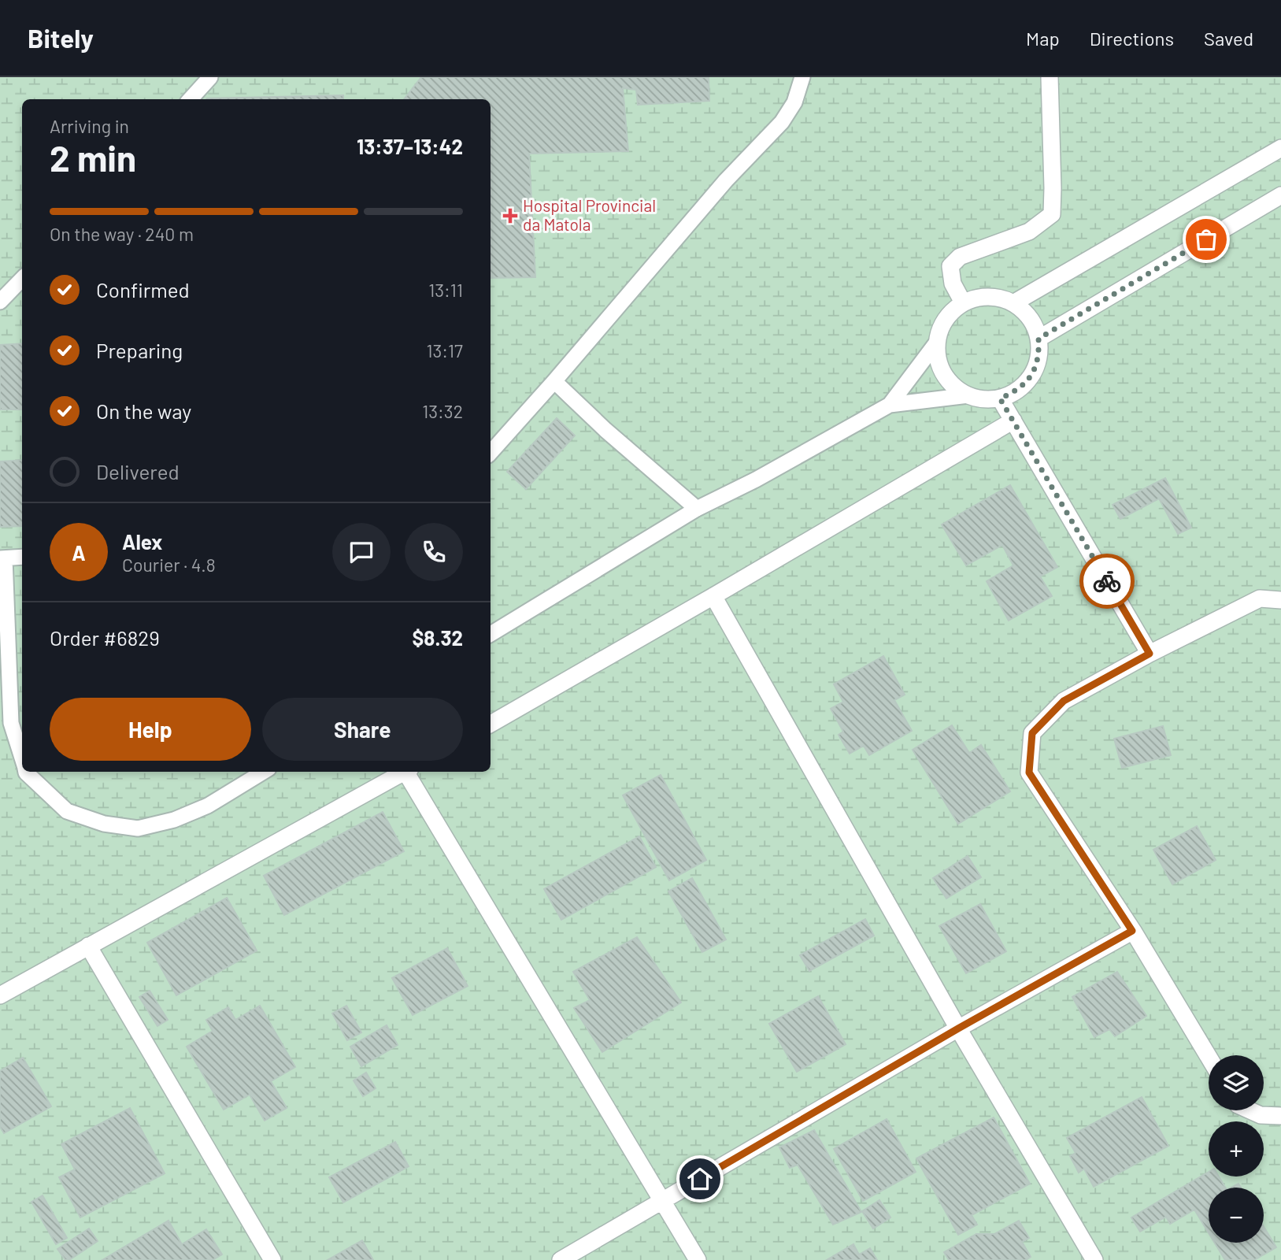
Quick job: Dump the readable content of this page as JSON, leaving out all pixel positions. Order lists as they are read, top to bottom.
{
  "places": {
    "health": ["Hospital Provincial da Matola"]
  },
  "page": {
    "header": "Bitely",
    "nav": ["Map", "Directions", "Saved"],
    "heading": ["2 min", "Arriving in", "13:37–13:42"],
    "panel": [
      "Alex",
      "Courier · 4.8",
      "Order #6829",
      "$8.32"
    ],
    "bar": "On the way · 240 m",
    "list": [
      ["Confirmed", "13:11"],
      ["Preparing", "13:17"],
      ["On the way", "13:32"],
      "Delivered"
    ],
    "round": "A",
    "buttons": ["Help", "Share"],
    "map_buttons": ["+", "−"]
  }
}
